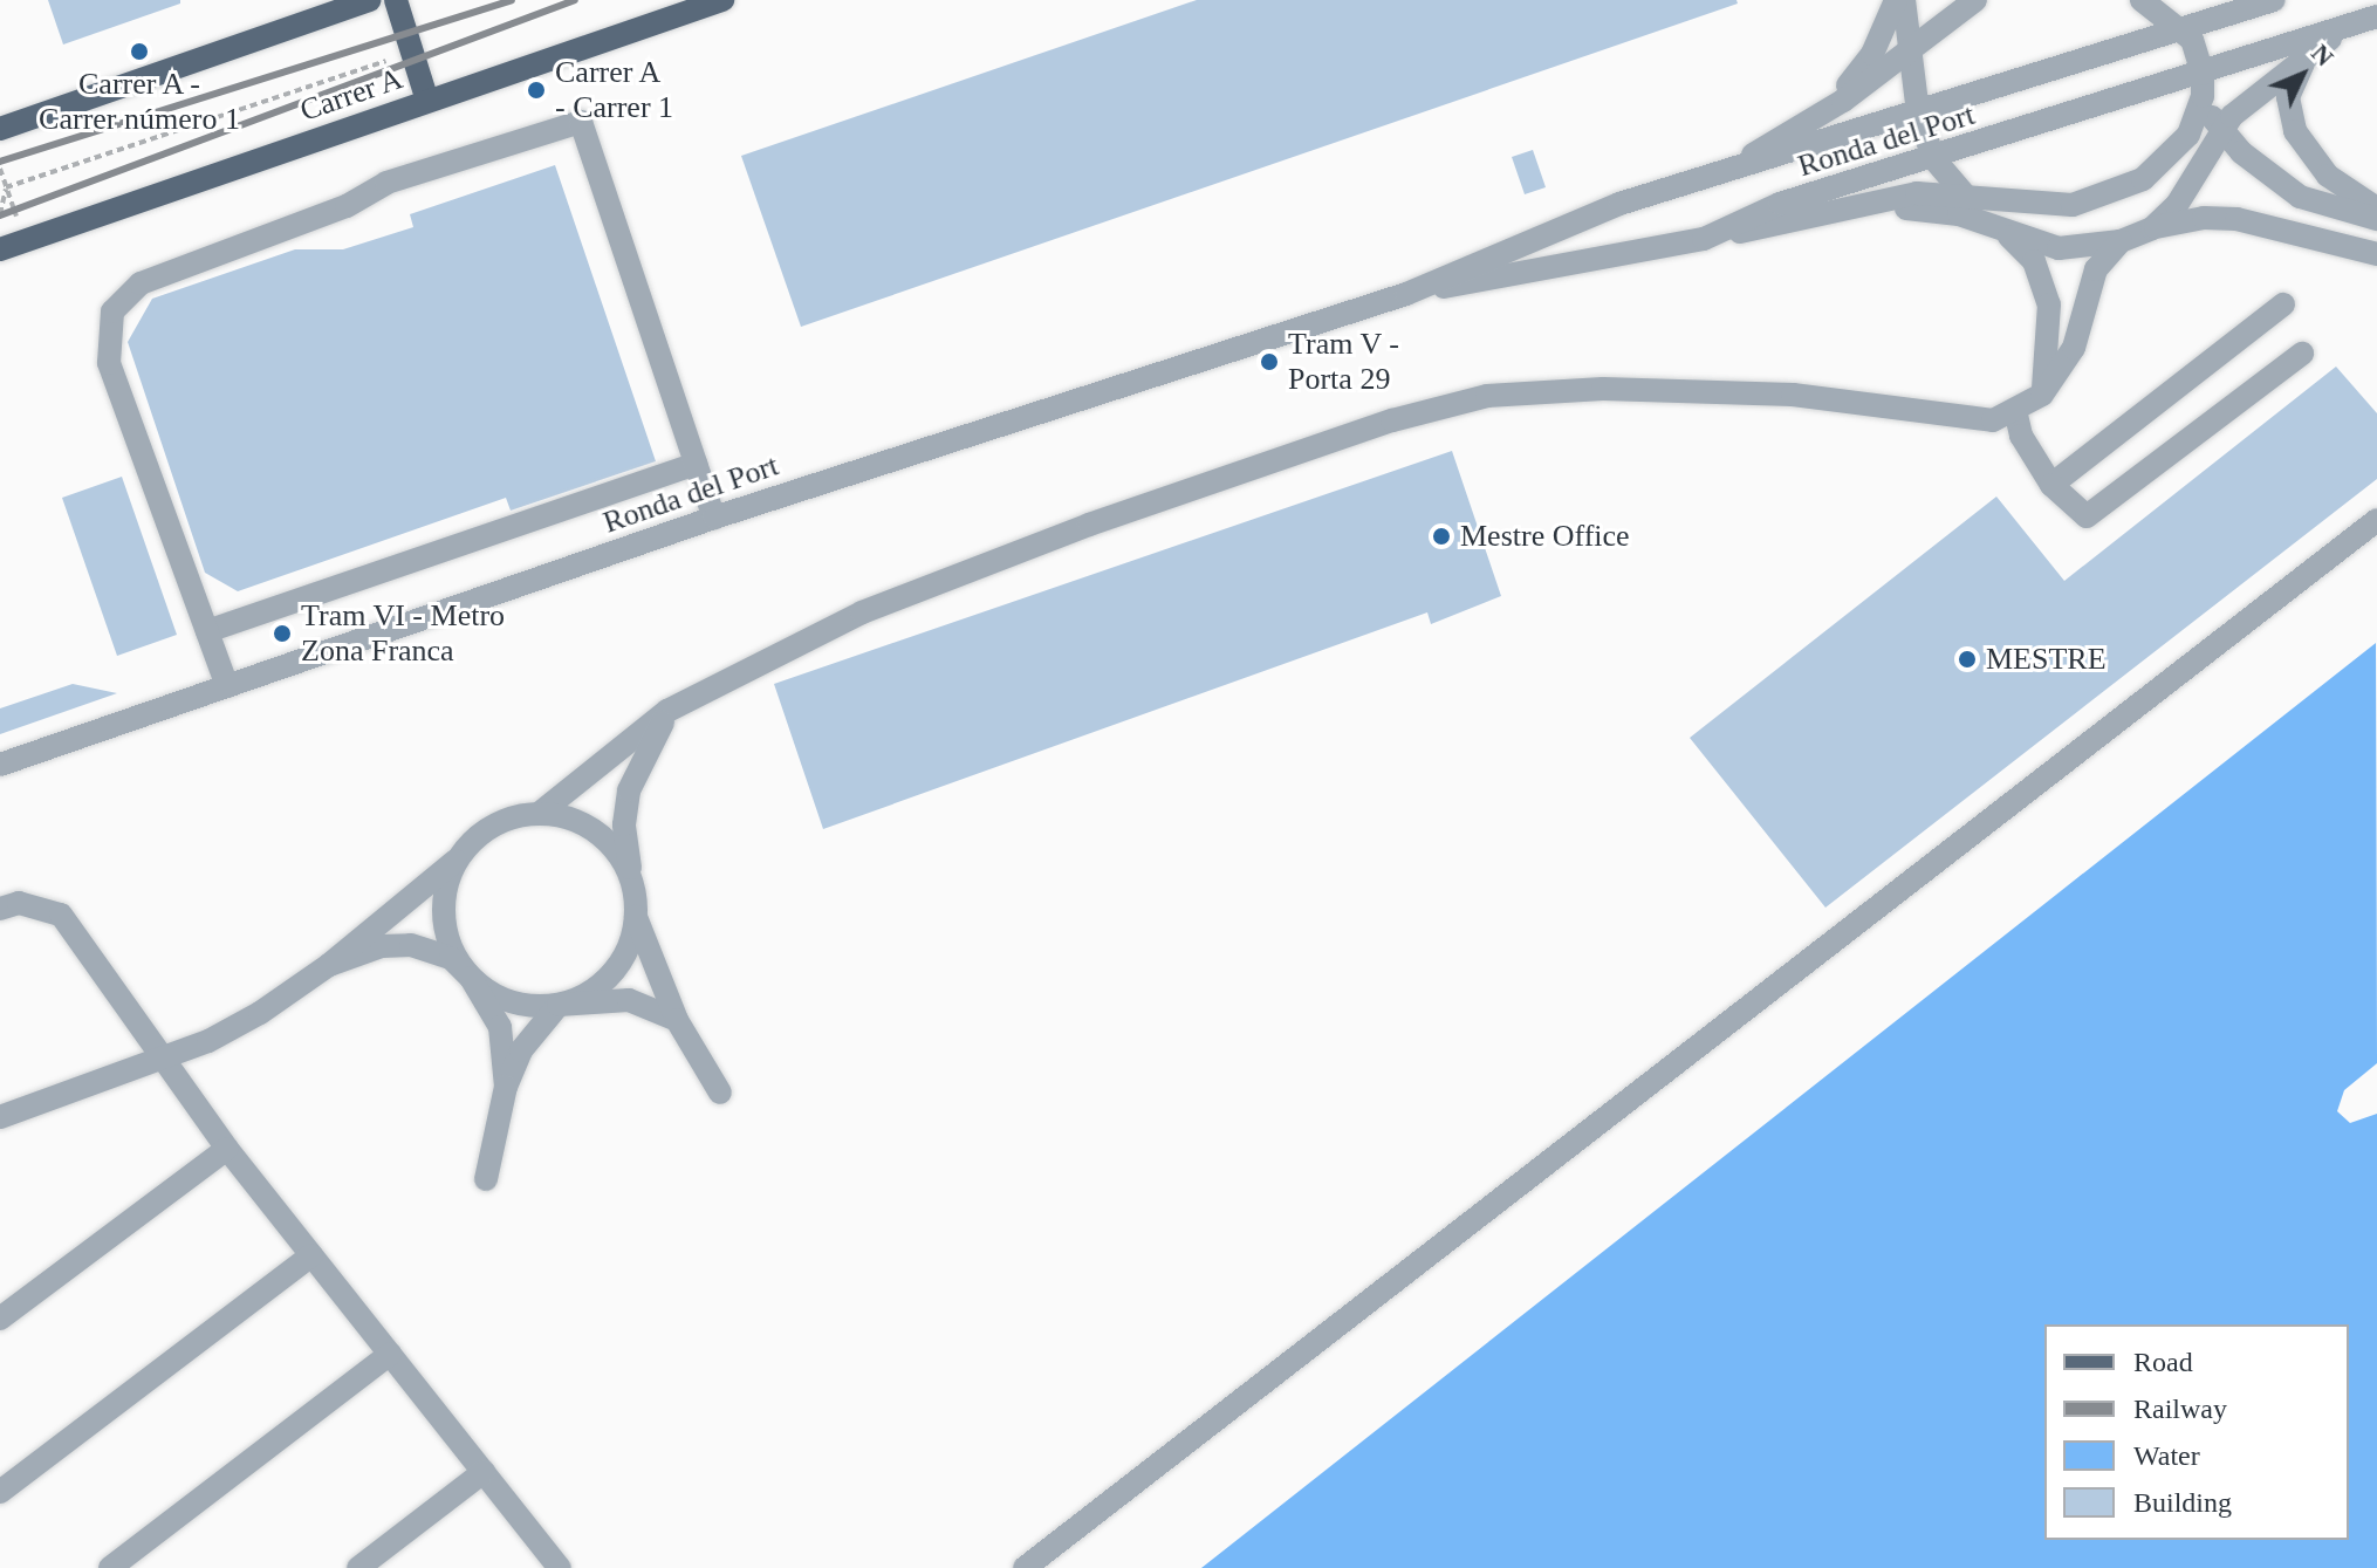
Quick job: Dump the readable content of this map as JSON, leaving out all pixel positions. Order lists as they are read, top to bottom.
{
  "streets": {
    "main road": ["Carrer A"],
    "street": ["Ronda del Port"]
  },
  "places": [
    "Carrer A - Carrer número 1",
    "Carrer A - Carrer 1",
    "Tram V - Porta 29",
    "Mestre Office",
    "Tram VI - Metro Zona Franca",
    "MESTRE"
  ],
  "legend": [
    "Road",
    "Railway",
    "Water",
    "Building"
  ],
  "north": "top right"
}
